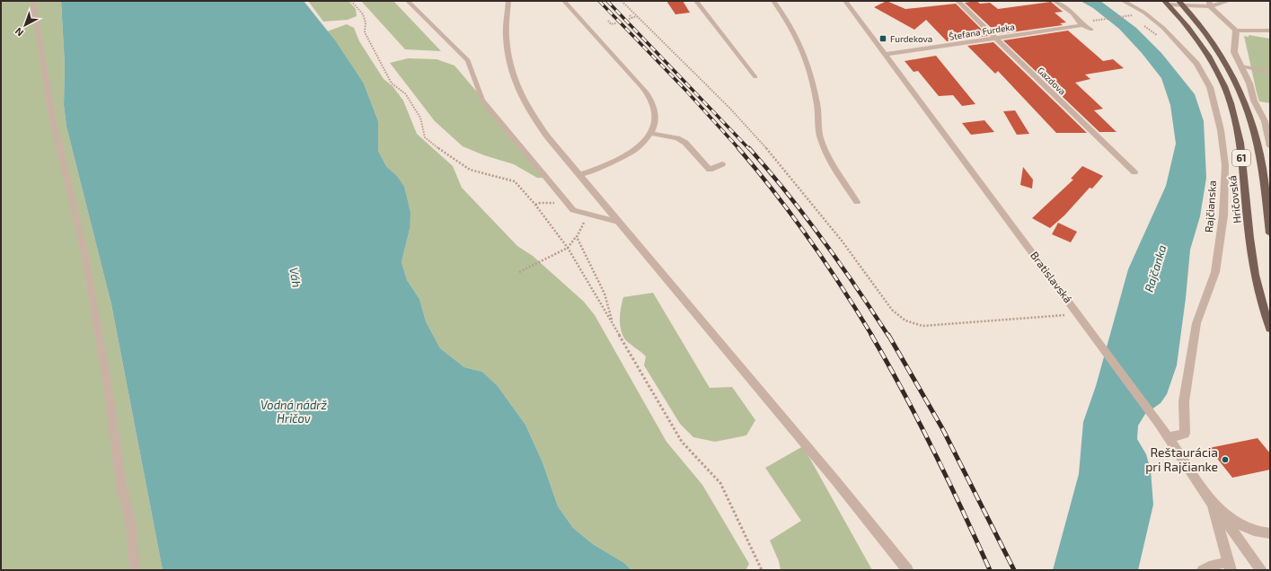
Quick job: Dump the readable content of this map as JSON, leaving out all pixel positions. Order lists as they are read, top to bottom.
{
  "streets": {
    "main road": ["61", "Hričovská"],
    "street": [
      "Štefana Furdeka",
      "Gazdova",
      "Rajčianska",
      "Bratislavská"
    ]
  },
  "crossings": [
    ["Štefana Furdeka", "Gazdova"],
    ["Štefana Furdeka", "Bratislavská"],
    ["Rajčianska", "Bratislavská"]
  ],
  "water": ["Rajčanka", "Váh", "Vodná nádrž Hričov"],
  "places": {
    "transit": ["Furdekova"],
    "other": ["Reštaurácia pri Rajčianke"]
  },
  "north": "bottom left"
}
